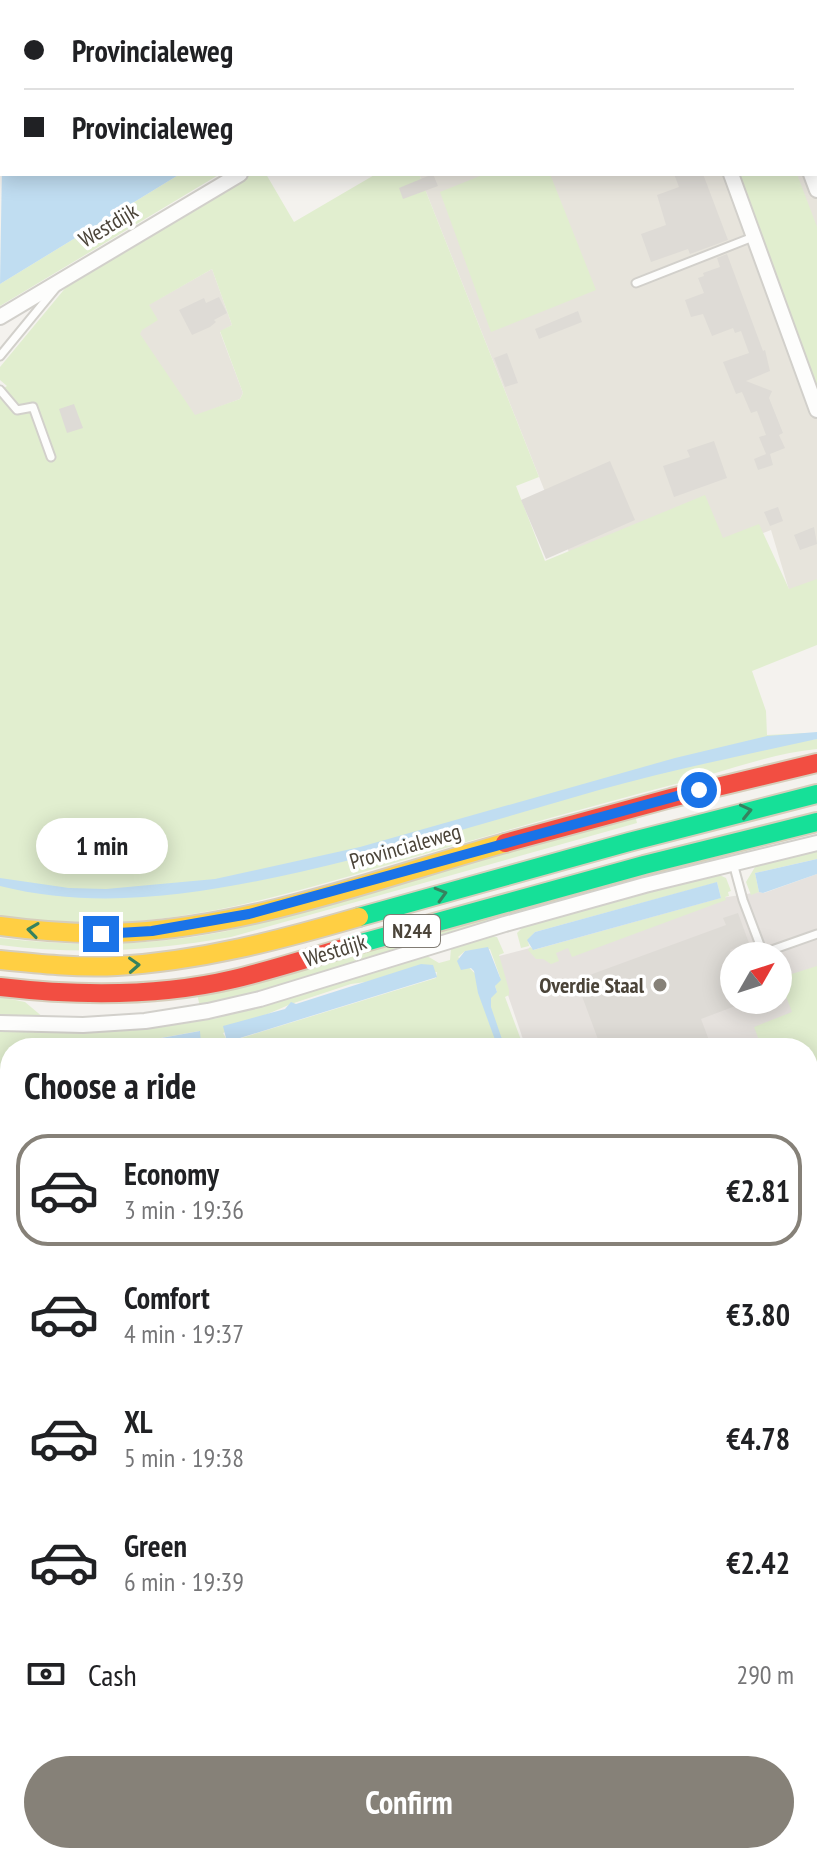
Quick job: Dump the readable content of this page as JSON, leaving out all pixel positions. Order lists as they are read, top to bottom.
{
  "streets": {
    "main road": ["Westdijk", "Provincialeweg", "N244"]
  },
  "places": ["Overdie Staal"],
  "north": "top right",
  "page": {
    "banner": ["Provincialeweg", "Provincialeweg"],
    "bubble": "1 min",
    "heading": "Choose a ride",
    "list": [
      {
        "name": "Economy",
        "note": "3 min · 19:36",
        "value": "€2.81"
      },
      {
        "name": "Comfort",
        "note": "4 min · 19:37",
        "value": "€3.80"
      },
      {
        "name": "XL",
        "note": "5 min · 19:38",
        "value": "€4.78"
      },
      {
        "name": "Green",
        "note": "6 min · 19:39",
        "value": "€2.42"
      }
    ],
    "pay": ["Cash", "290 m"],
    "buttons": "Confirm"
  }
}
